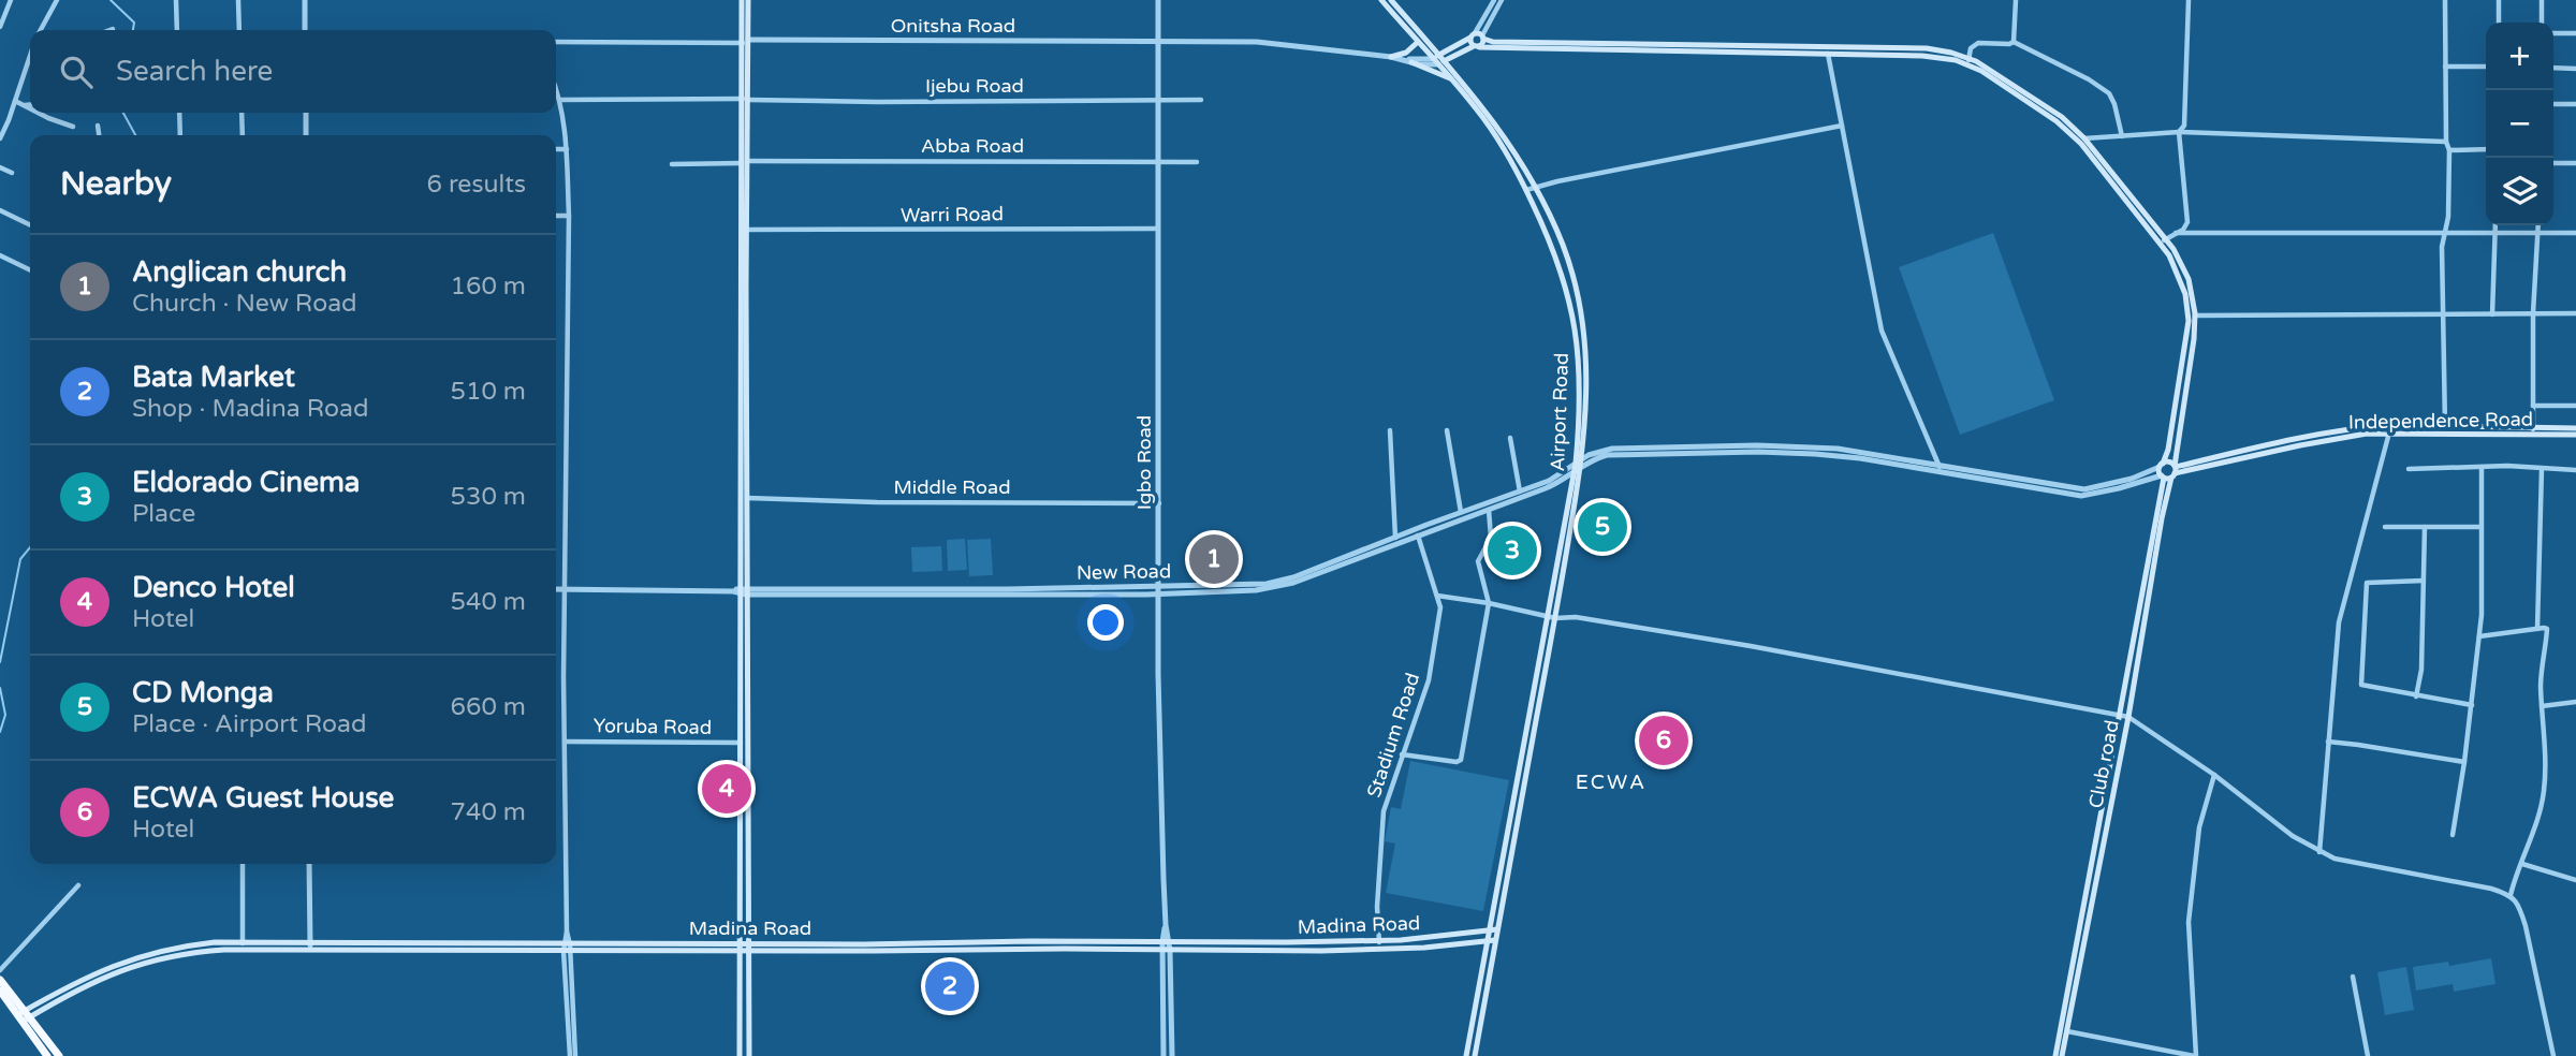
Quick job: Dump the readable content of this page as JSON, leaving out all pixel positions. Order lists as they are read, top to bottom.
{
  "streets": {
    "main road": [
      "Airport Road",
      "Independence Road",
      "Club road",
      "Madina Road"
    ],
    "street": [
      "Onitsha Road",
      "Ijebu Road",
      "Abba Road",
      "Warri Road",
      "Igbo Road",
      "Middle Road",
      "New Road",
      "Yoruba Road",
      "Stadium Road"
    ]
  },
  "crossings": [
    ["Onitsha Road", "Igbo Road"],
    ["Ijebu Road", "Igbo Road"],
    ["Abba Road", "Igbo Road"],
    ["Warri Road", "Igbo Road"],
    ["Airport Road", "New Road"],
    ["Airport Road", "Madina Road"],
    ["Independence Road", "Club road"],
    ["Igbo Road", "Middle Road"],
    ["Igbo Road", "New Road"],
    ["Igbo Road", "Madina Road"],
    ["New Road", "Stadium Road"],
    ["Stadium Road", "Madina Road"]
  ],
  "districts": ["ECWA"],
  "page": {
    "map_buttons": ["+", "−"],
    "search": "Search here",
    "heading": ["Nearby", "6 results"],
    "list": [
      {
        "mark": "1",
        "name": "Anglican church",
        "note": "Church · New Road",
        "value": "160 m"
      },
      {
        "mark": "2",
        "name": "Bata Market",
        "note": "Shop · Madina Road",
        "value": "510 m"
      },
      {
        "mark": "3",
        "name": "Eldorado Cinema",
        "note": "Place",
        "value": "530 m"
      },
      {
        "mark": "4",
        "name": "Denco Hotel",
        "note": "Hotel",
        "value": "540 m"
      },
      {
        "mark": "5",
        "name": "CD Monga",
        "note": "Place · Airport Road",
        "value": "660 m"
      },
      {
        "mark": "6",
        "name": "ECWA Guest House",
        "note": "Hotel",
        "value": "740 m"
      }
    ],
    "pins": [
      "5",
      "3",
      "1",
      "6",
      "4",
      "2"
    ]
  }
}
